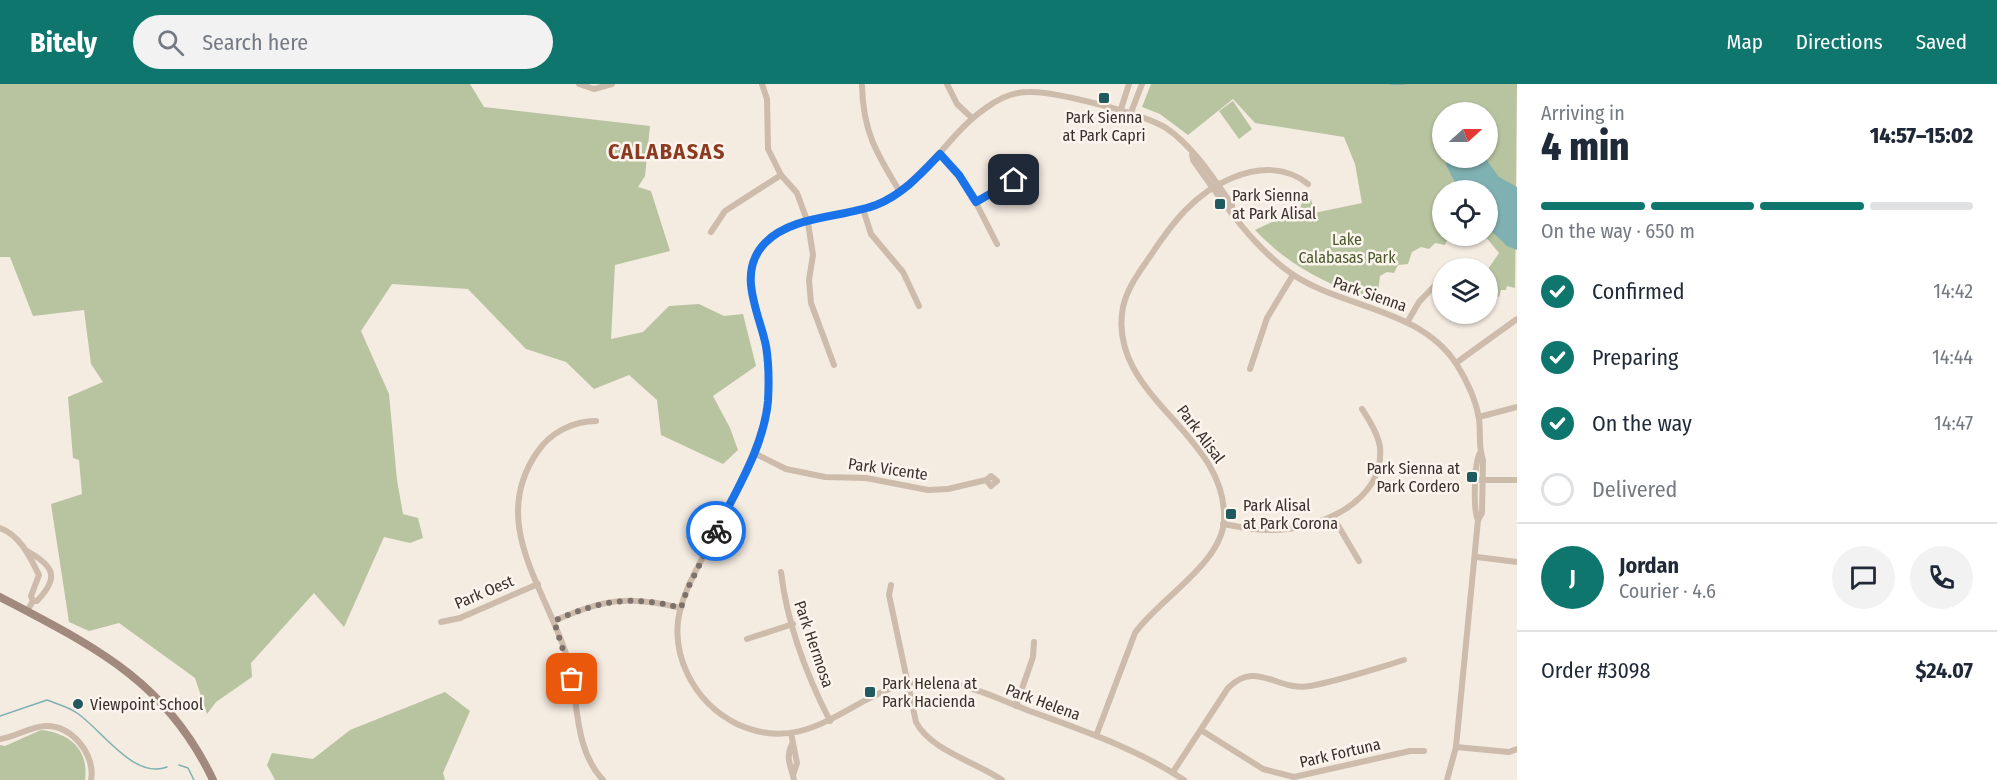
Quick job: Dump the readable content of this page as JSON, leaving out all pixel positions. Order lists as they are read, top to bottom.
{
  "streets": {
    "street": [
      "Park Sienna",
      "Park Alisal",
      "Park Vicente",
      "Park Oest",
      "Park Hermosa",
      "Park Helena",
      "Park Fortuna"
    ]
  },
  "crossings": [
    ["Park Sienna", "Park Alisal"],
    ["Park Sienna", "Park Vicente"],
    ["Park Sienna", "Park Helena"],
    ["Park Alisal", "Park Helena"],
    ["Park Hermosa", "Park Helena"]
  ],
  "districts": ["CALABASAS"],
  "parks": ["Lake Calabasas Park"],
  "places": {
    "transit": [
      "Park Sienna at Park Capri",
      "Park Sienna at Park Alisal",
      "Park Sienna at Park Cordero",
      "Park Alisal at Park Corona",
      "Park Helena at Park Hacienda"
    ],
    "other": ["Viewpoint School"]
  },
  "north": "right",
  "page": {
    "header": "Bitely",
    "search": "Search here",
    "nav": ["Map", "Directions", "Saved"],
    "heading": ["4 min", "Arriving in", "14:57–15:02"],
    "panel": [
      "Jordan",
      "Courier · 4.6",
      "Order #3098",
      "$24.07"
    ],
    "bar": "On the way · 650 m",
    "list": [
      ["Confirmed", "14:42"],
      ["Preparing", "14:44"],
      ["On the way", "14:47"],
      "Delivered"
    ],
    "round": "J"
  }
}
